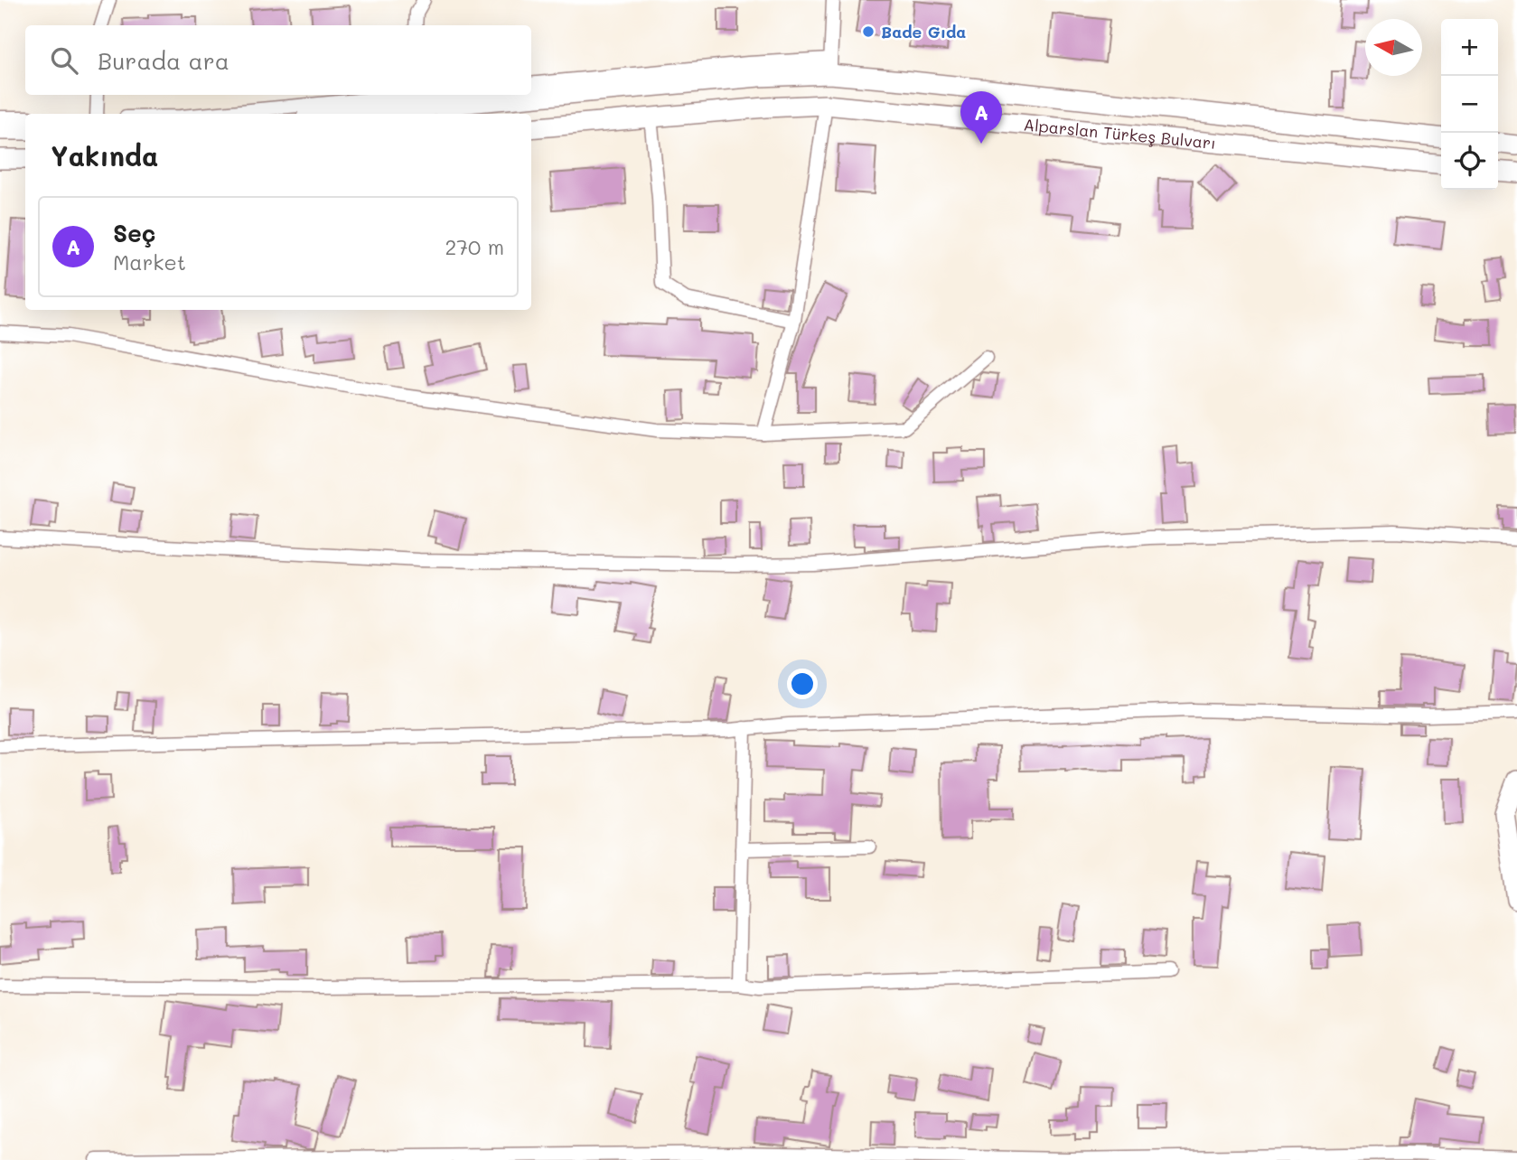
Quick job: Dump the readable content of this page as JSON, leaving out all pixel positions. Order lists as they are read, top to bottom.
{
  "streets": {
    "main road": ["Alparslan Türkeş Bulvarı"]
  },
  "places": ["Bade Gıda"],
  "north": "left",
  "page": {
    "map_buttons": ["+", "−"],
    "search": "Burada ara",
    "pins": "A",
    "heading": "Yakında",
    "list": [
      {
        "mark": "A",
        "name": "Seç",
        "note": "Market",
        "value": "270 m"
      }
    ]
  }
}
